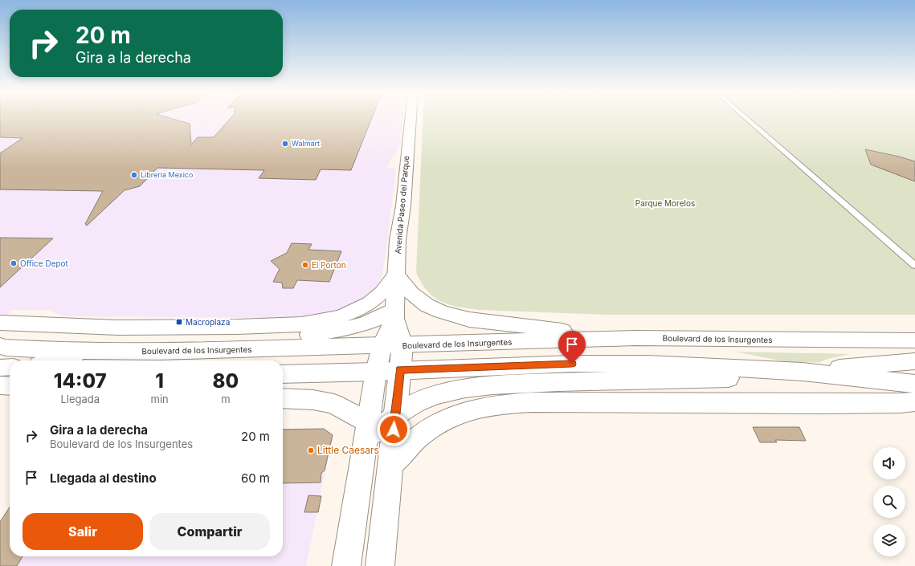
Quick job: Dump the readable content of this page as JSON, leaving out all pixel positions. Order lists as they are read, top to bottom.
{
  "streets": {
    "main road": ["Avenida Paseo del Parque", "Boulevard de los Insurgentes"]
  },
  "crossings": [
    ["Avenida Paseo del Parque", "Boulevard de los Insurgentes"]
  ],
  "parks": ["Parque Morelos"],
  "places": {
    "other": [
      "Walmart",
      "Libreria Mexico",
      "Office Depot",
      "El Porton",
      "Little Caesars"
    ],
    "transit": ["Macroplaza"]
  },
  "page": {
    "turn": ["20 m", "Gira a la derecha"],
    "eta": [
      "14:07",
      "Llegada",
      "1",
      "min",
      "80",
      "m"
    ],
    "list": [
      {
        "name": "Gira a la derecha",
        "note": "Boulevard de los Insurgentes",
        "value": "20 m"
      },
      {
        "name": "Llegada al destino",
        "value": "60 m"
      }
    ],
    "buttons": ["Salir", "Compartir"]
  }
}
